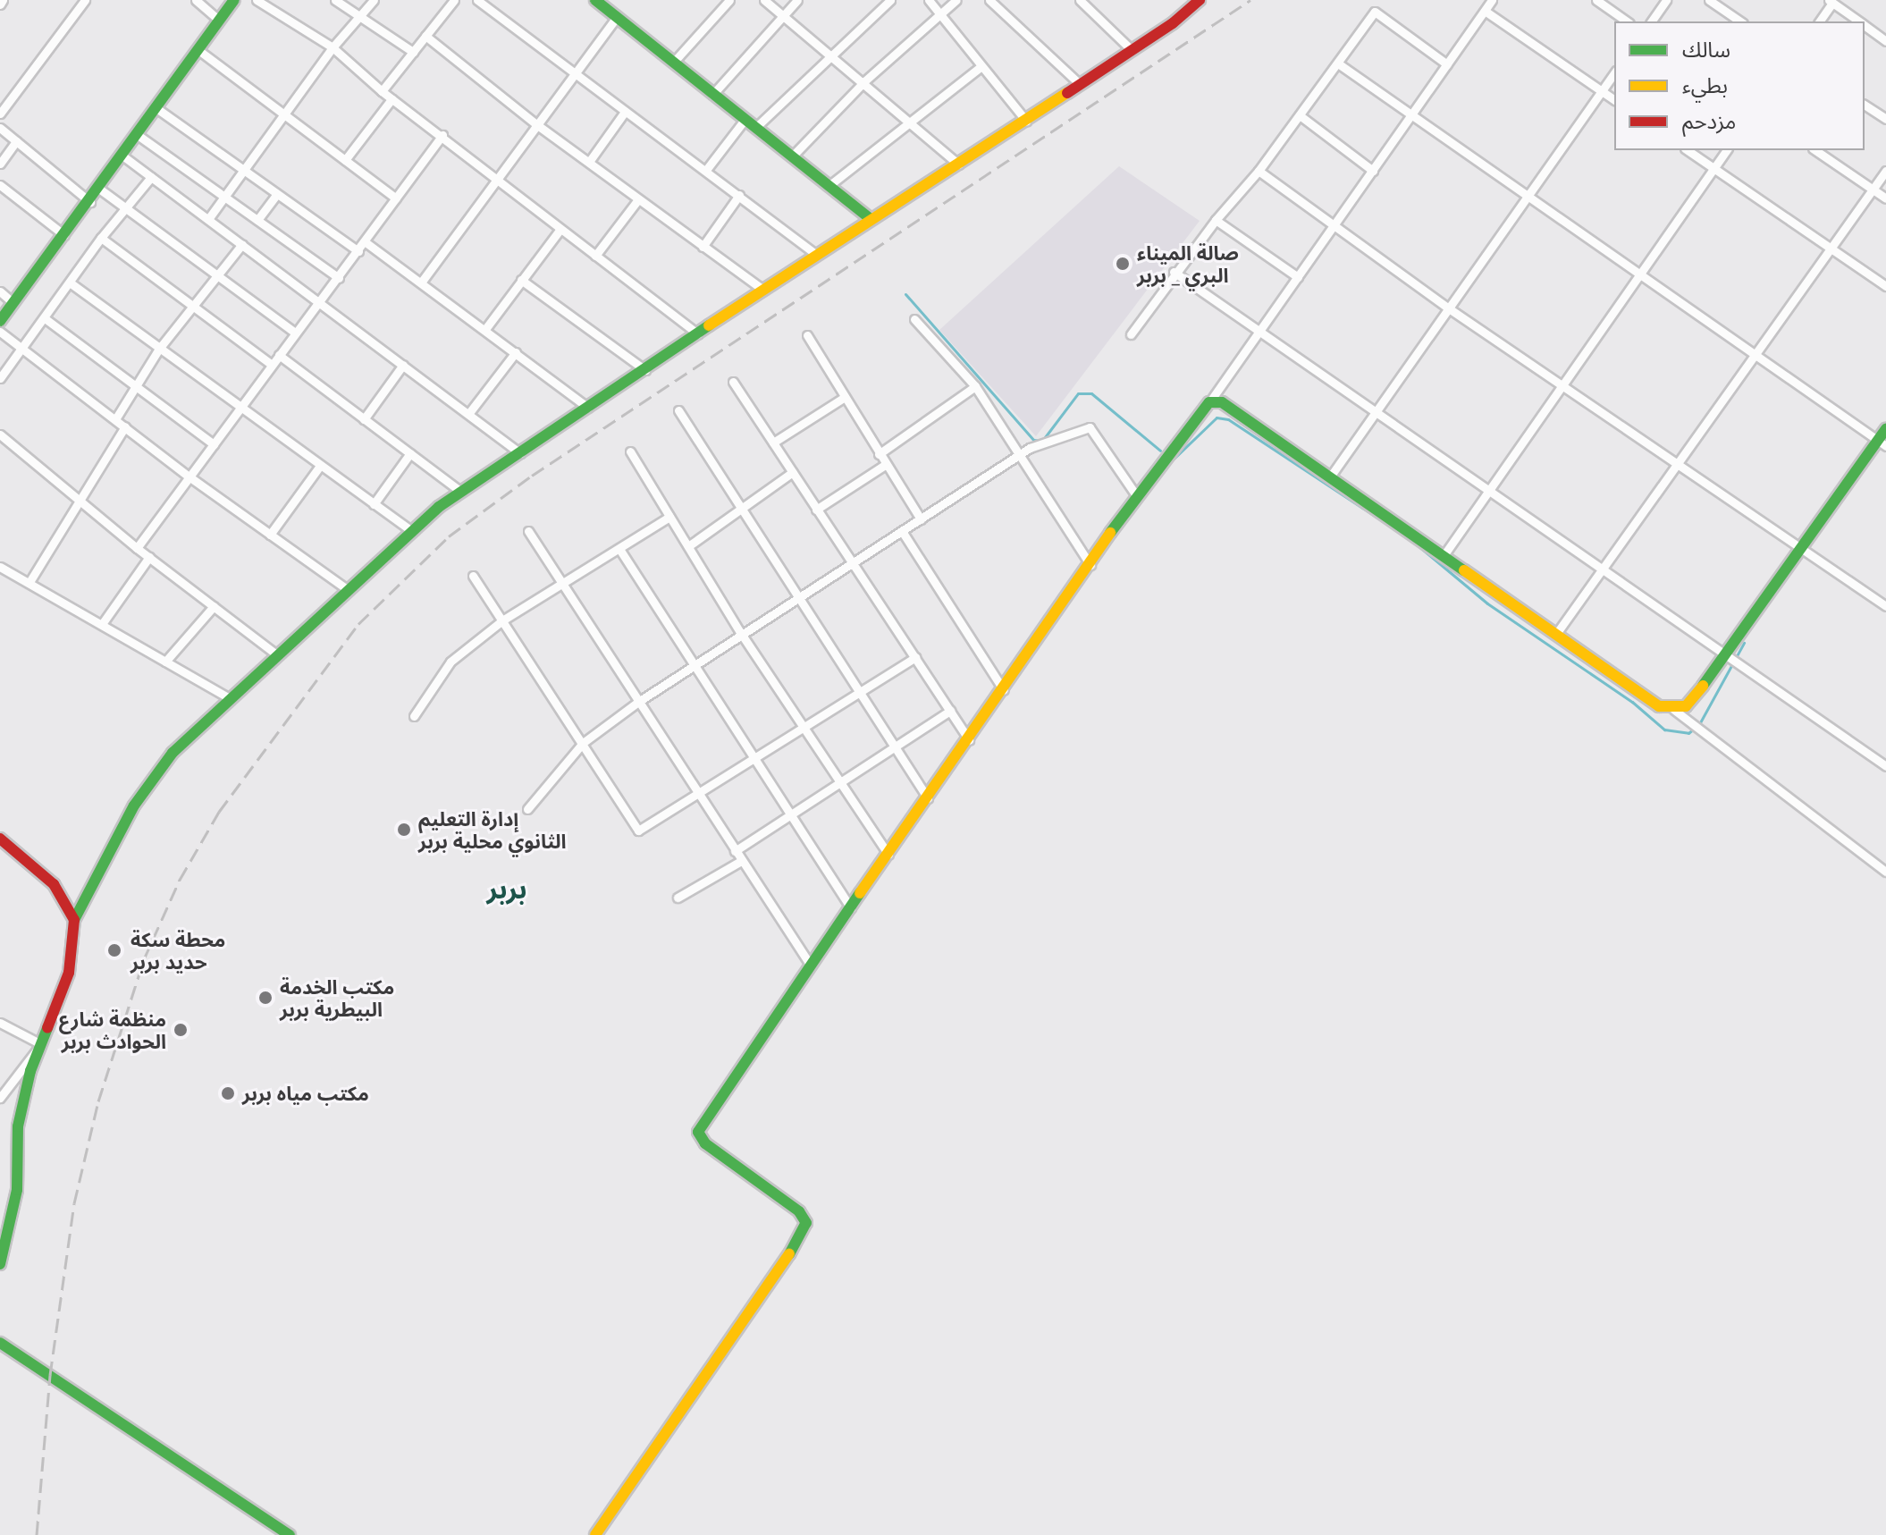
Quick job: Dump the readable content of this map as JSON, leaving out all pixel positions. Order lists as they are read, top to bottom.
{
  "districts": ["بربر"],
  "places": [
    "صالة الميناء البري _ بربر",
    "إدارة التعليم الثانوي محلية بربر",
    "محطة سكة حديد بربر",
    "مكتب الخدمة البيطرية بربر",
    "منظمة شارع الحوادث بربر",
    "مكتب مياه بربر"
  ],
  "legend": ["سالك", "بطيء", "مزدحم"]
}
